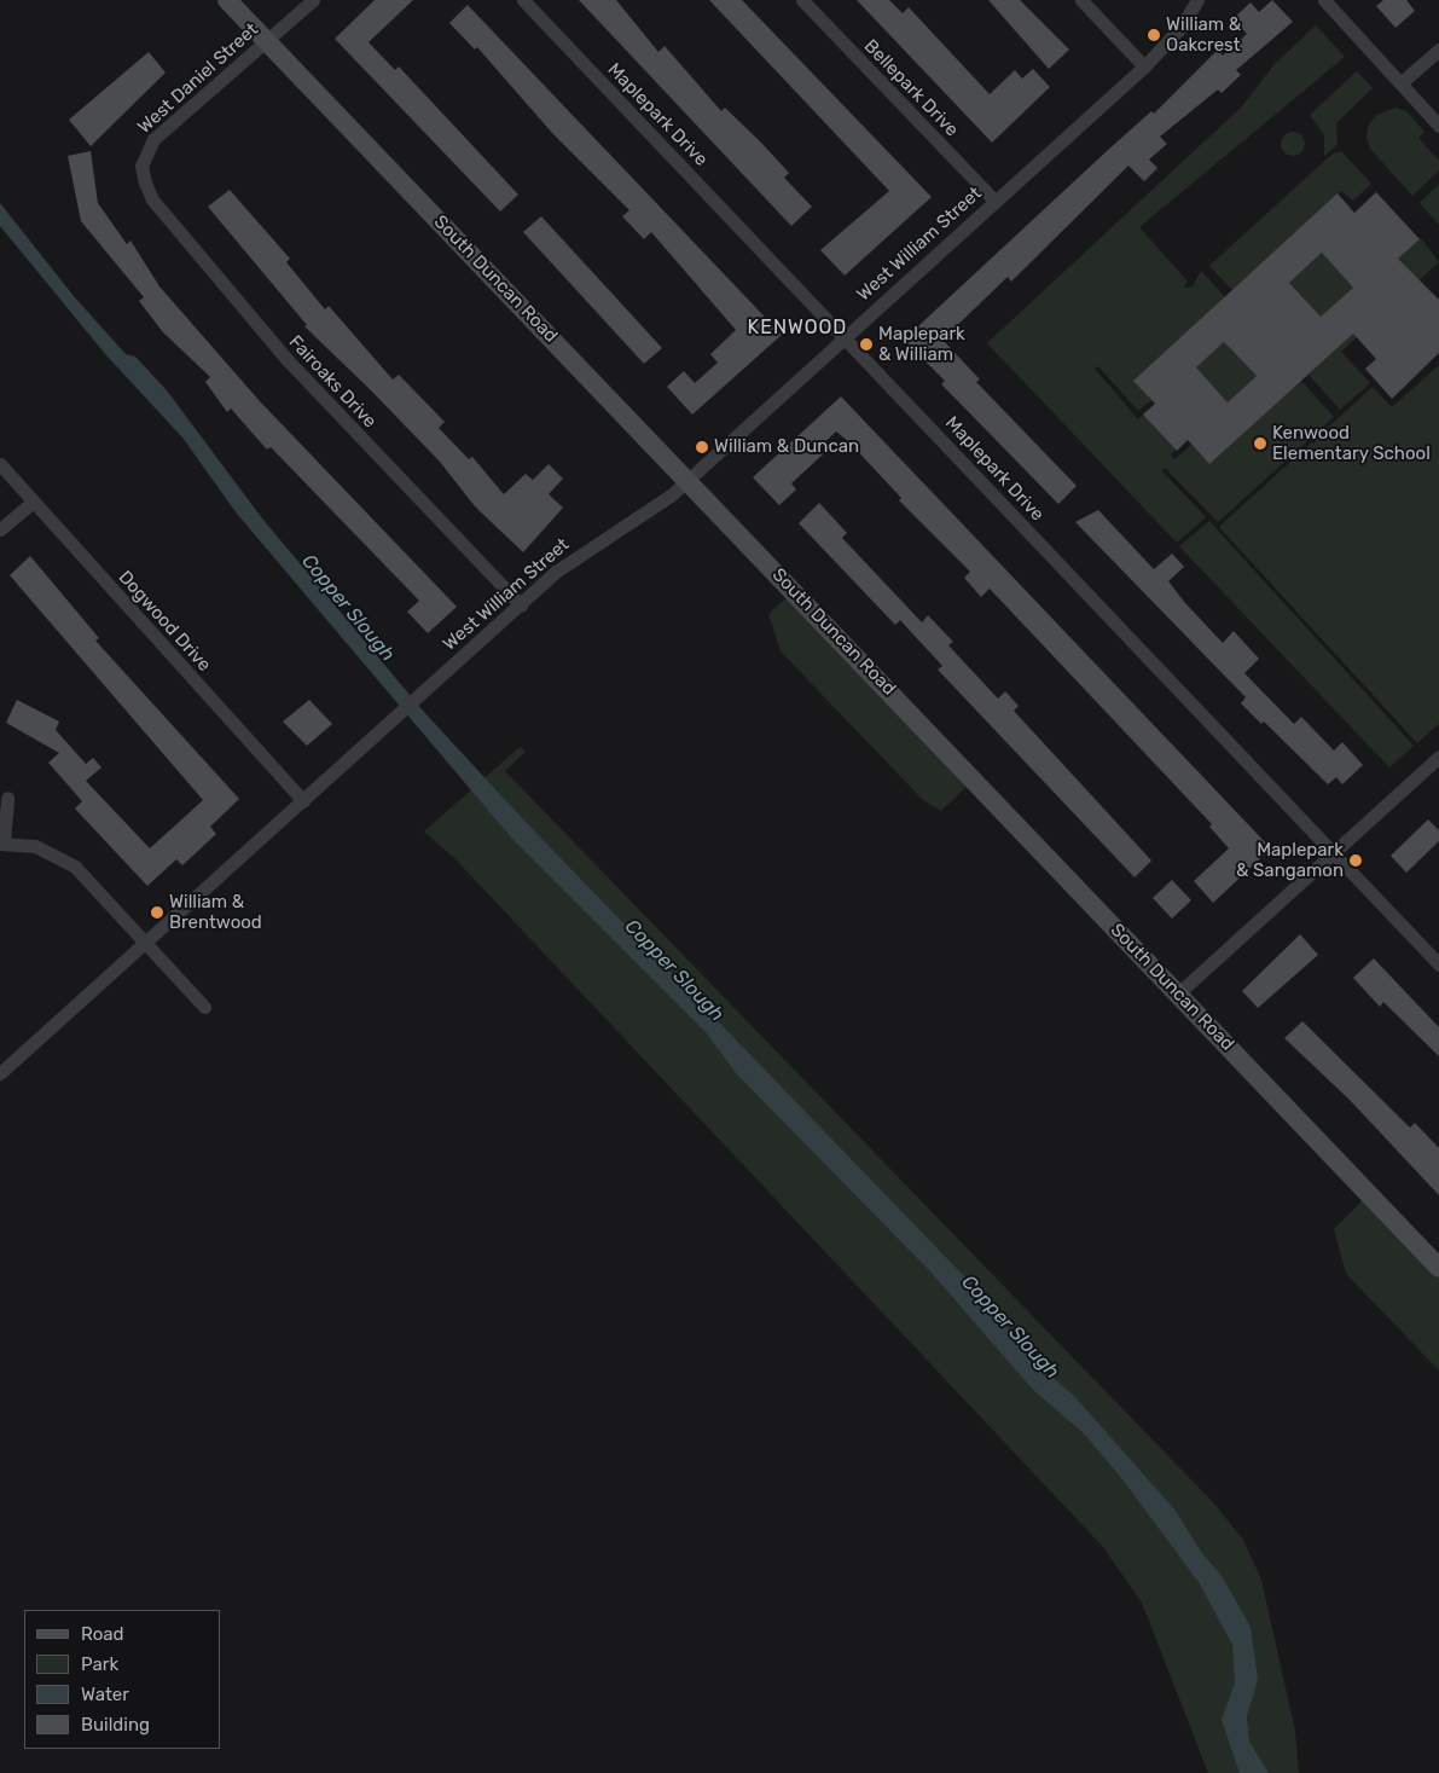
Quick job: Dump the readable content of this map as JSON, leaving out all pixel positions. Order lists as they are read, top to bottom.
{
  "streets": {
    "main road": ["South Duncan Road"],
    "street": [
      "West Daniel Street",
      "Bellepark Drive",
      "Maplepark Drive",
      "West William Street",
      "Fairoaks Drive",
      "Dogwood Drive"
    ]
  },
  "crossings": [
    ["West Daniel Street", "South Duncan Road"],
    ["West Daniel Street", "Fairoaks Drive"],
    ["Bellepark Drive", "West William Street"],
    ["Maplepark Drive", "West William Street"],
    ["West William Street", "South Duncan Road"],
    ["West William Street", "Fairoaks Drive"],
    ["West William Street", "Dogwood Drive"]
  ],
  "districts": ["KENWOOD"],
  "water": ["Copper Slough"],
  "places": [
    "William & Oakcrest",
    "Maplepark & William",
    "Kenwood Elementary School",
    "William & Duncan",
    "Maplepark & Sangamon",
    "William & Brentwood"
  ],
  "legend": [
    "Road",
    "Park",
    "Water",
    "Building"
  ]
}
